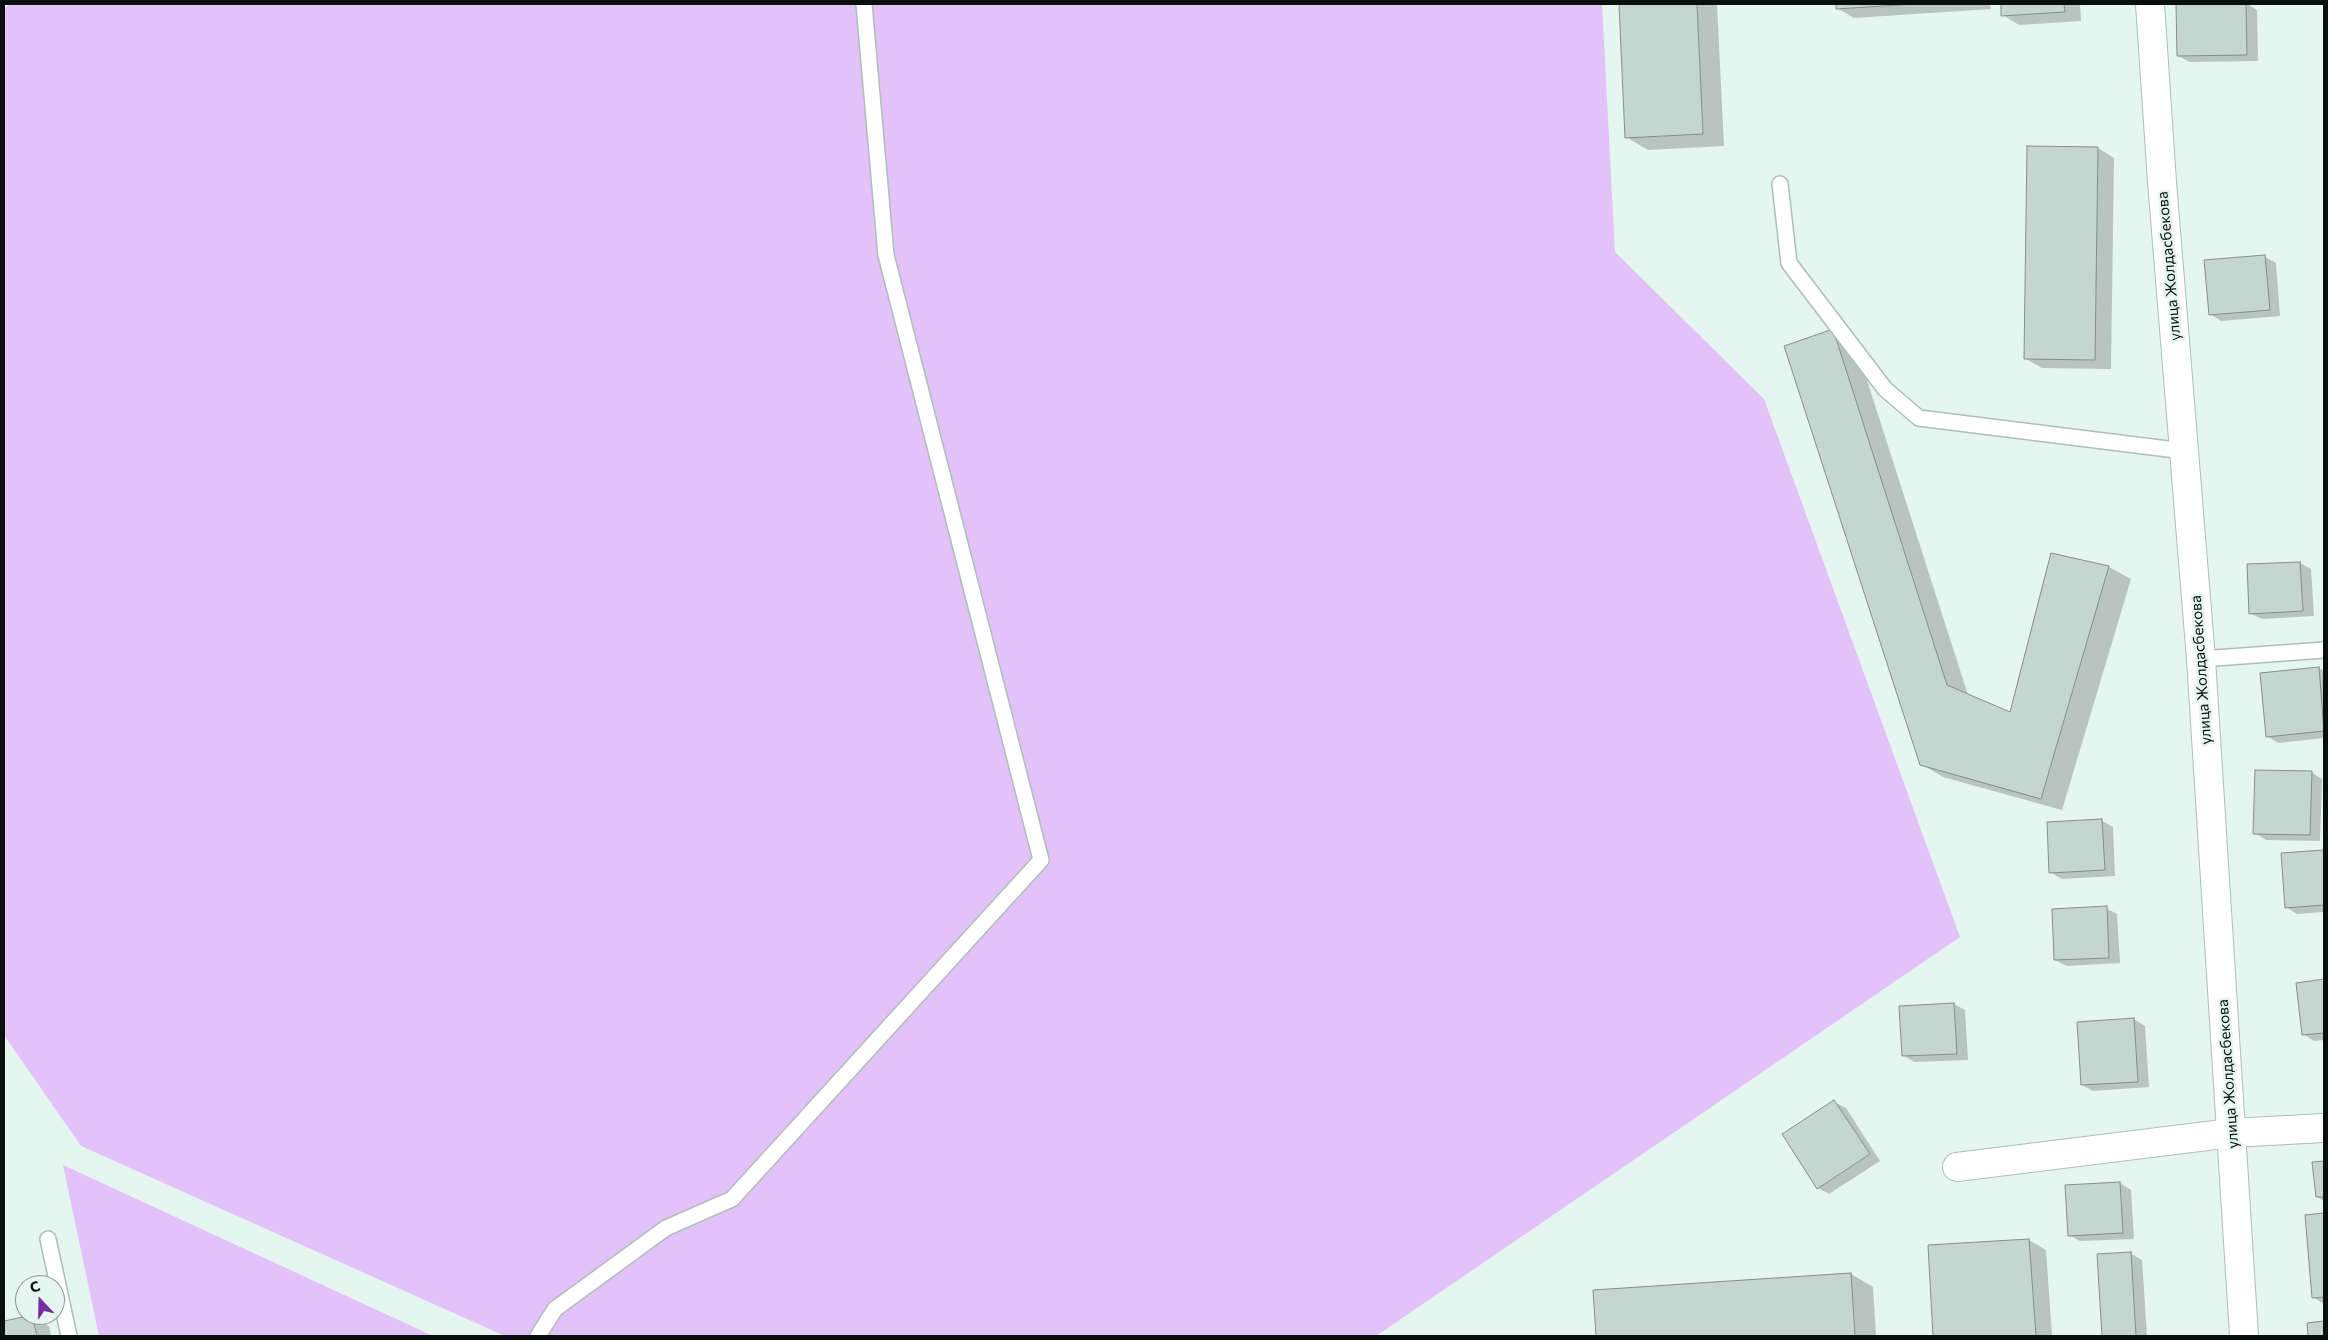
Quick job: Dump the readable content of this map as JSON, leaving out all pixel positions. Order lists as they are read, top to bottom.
{
  "streets": {
    "street": ["улица Жолдасбекова"]
  },
  "north": "top"
}
